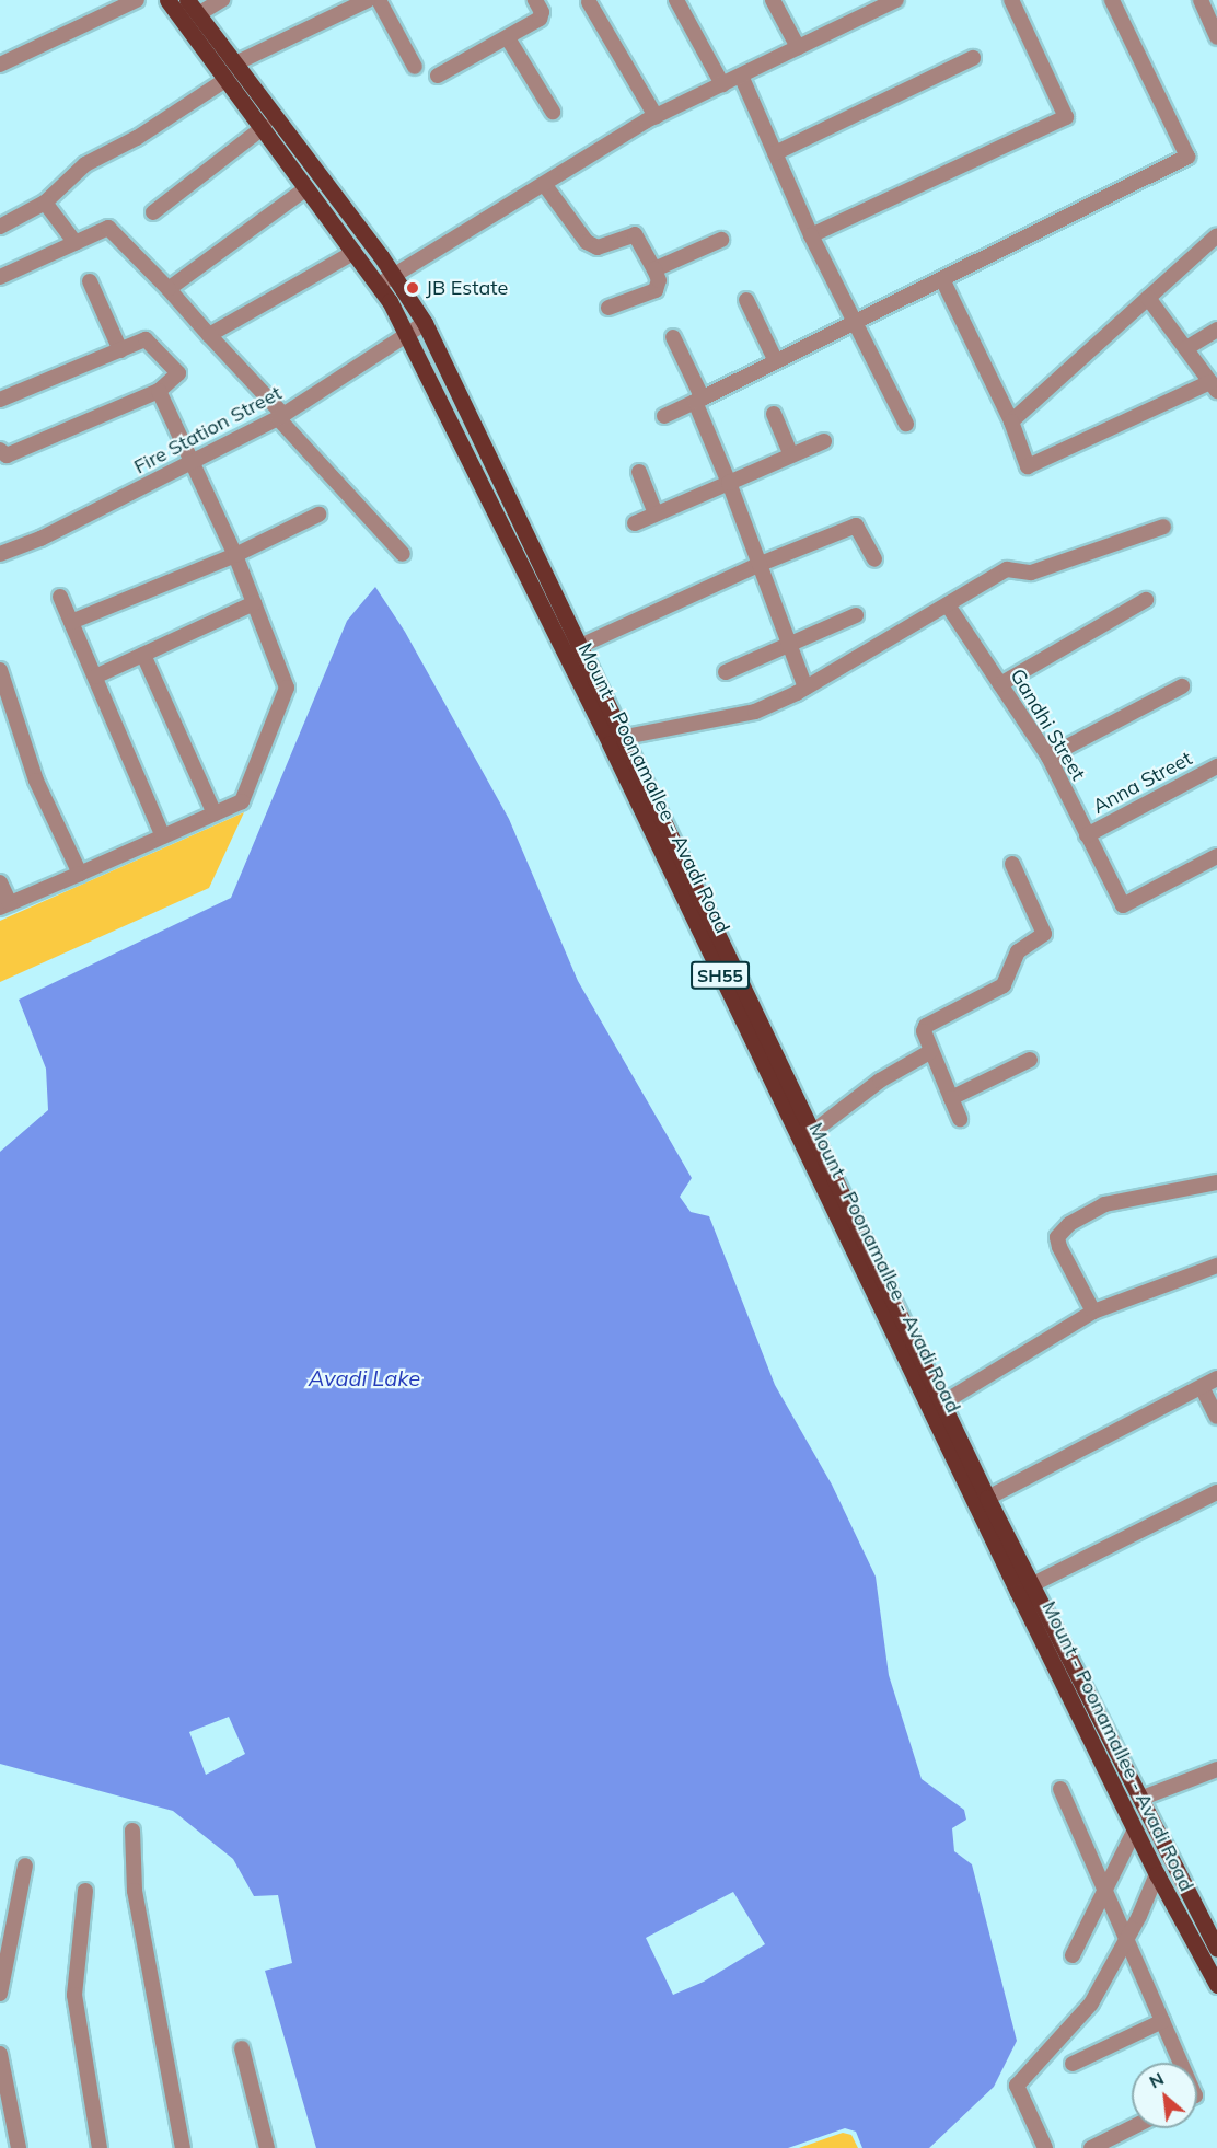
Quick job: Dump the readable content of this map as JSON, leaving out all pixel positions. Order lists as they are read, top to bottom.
{
  "streets": {
    "main road": ["Mount - Poonamallee - Avadi Road", "SH55"],
    "street": ["Fire Station Street", "Gandhi Street", "Anna Street"]
  },
  "crossings": [
    ["Fire Station Street", "Mount - Poonamallee - Avadi Road"],
    ["Gandhi Street", "Anna Street"]
  ],
  "water": ["Avadi Lake"],
  "places": ["JB Estate"],
  "north": "top left"
}
